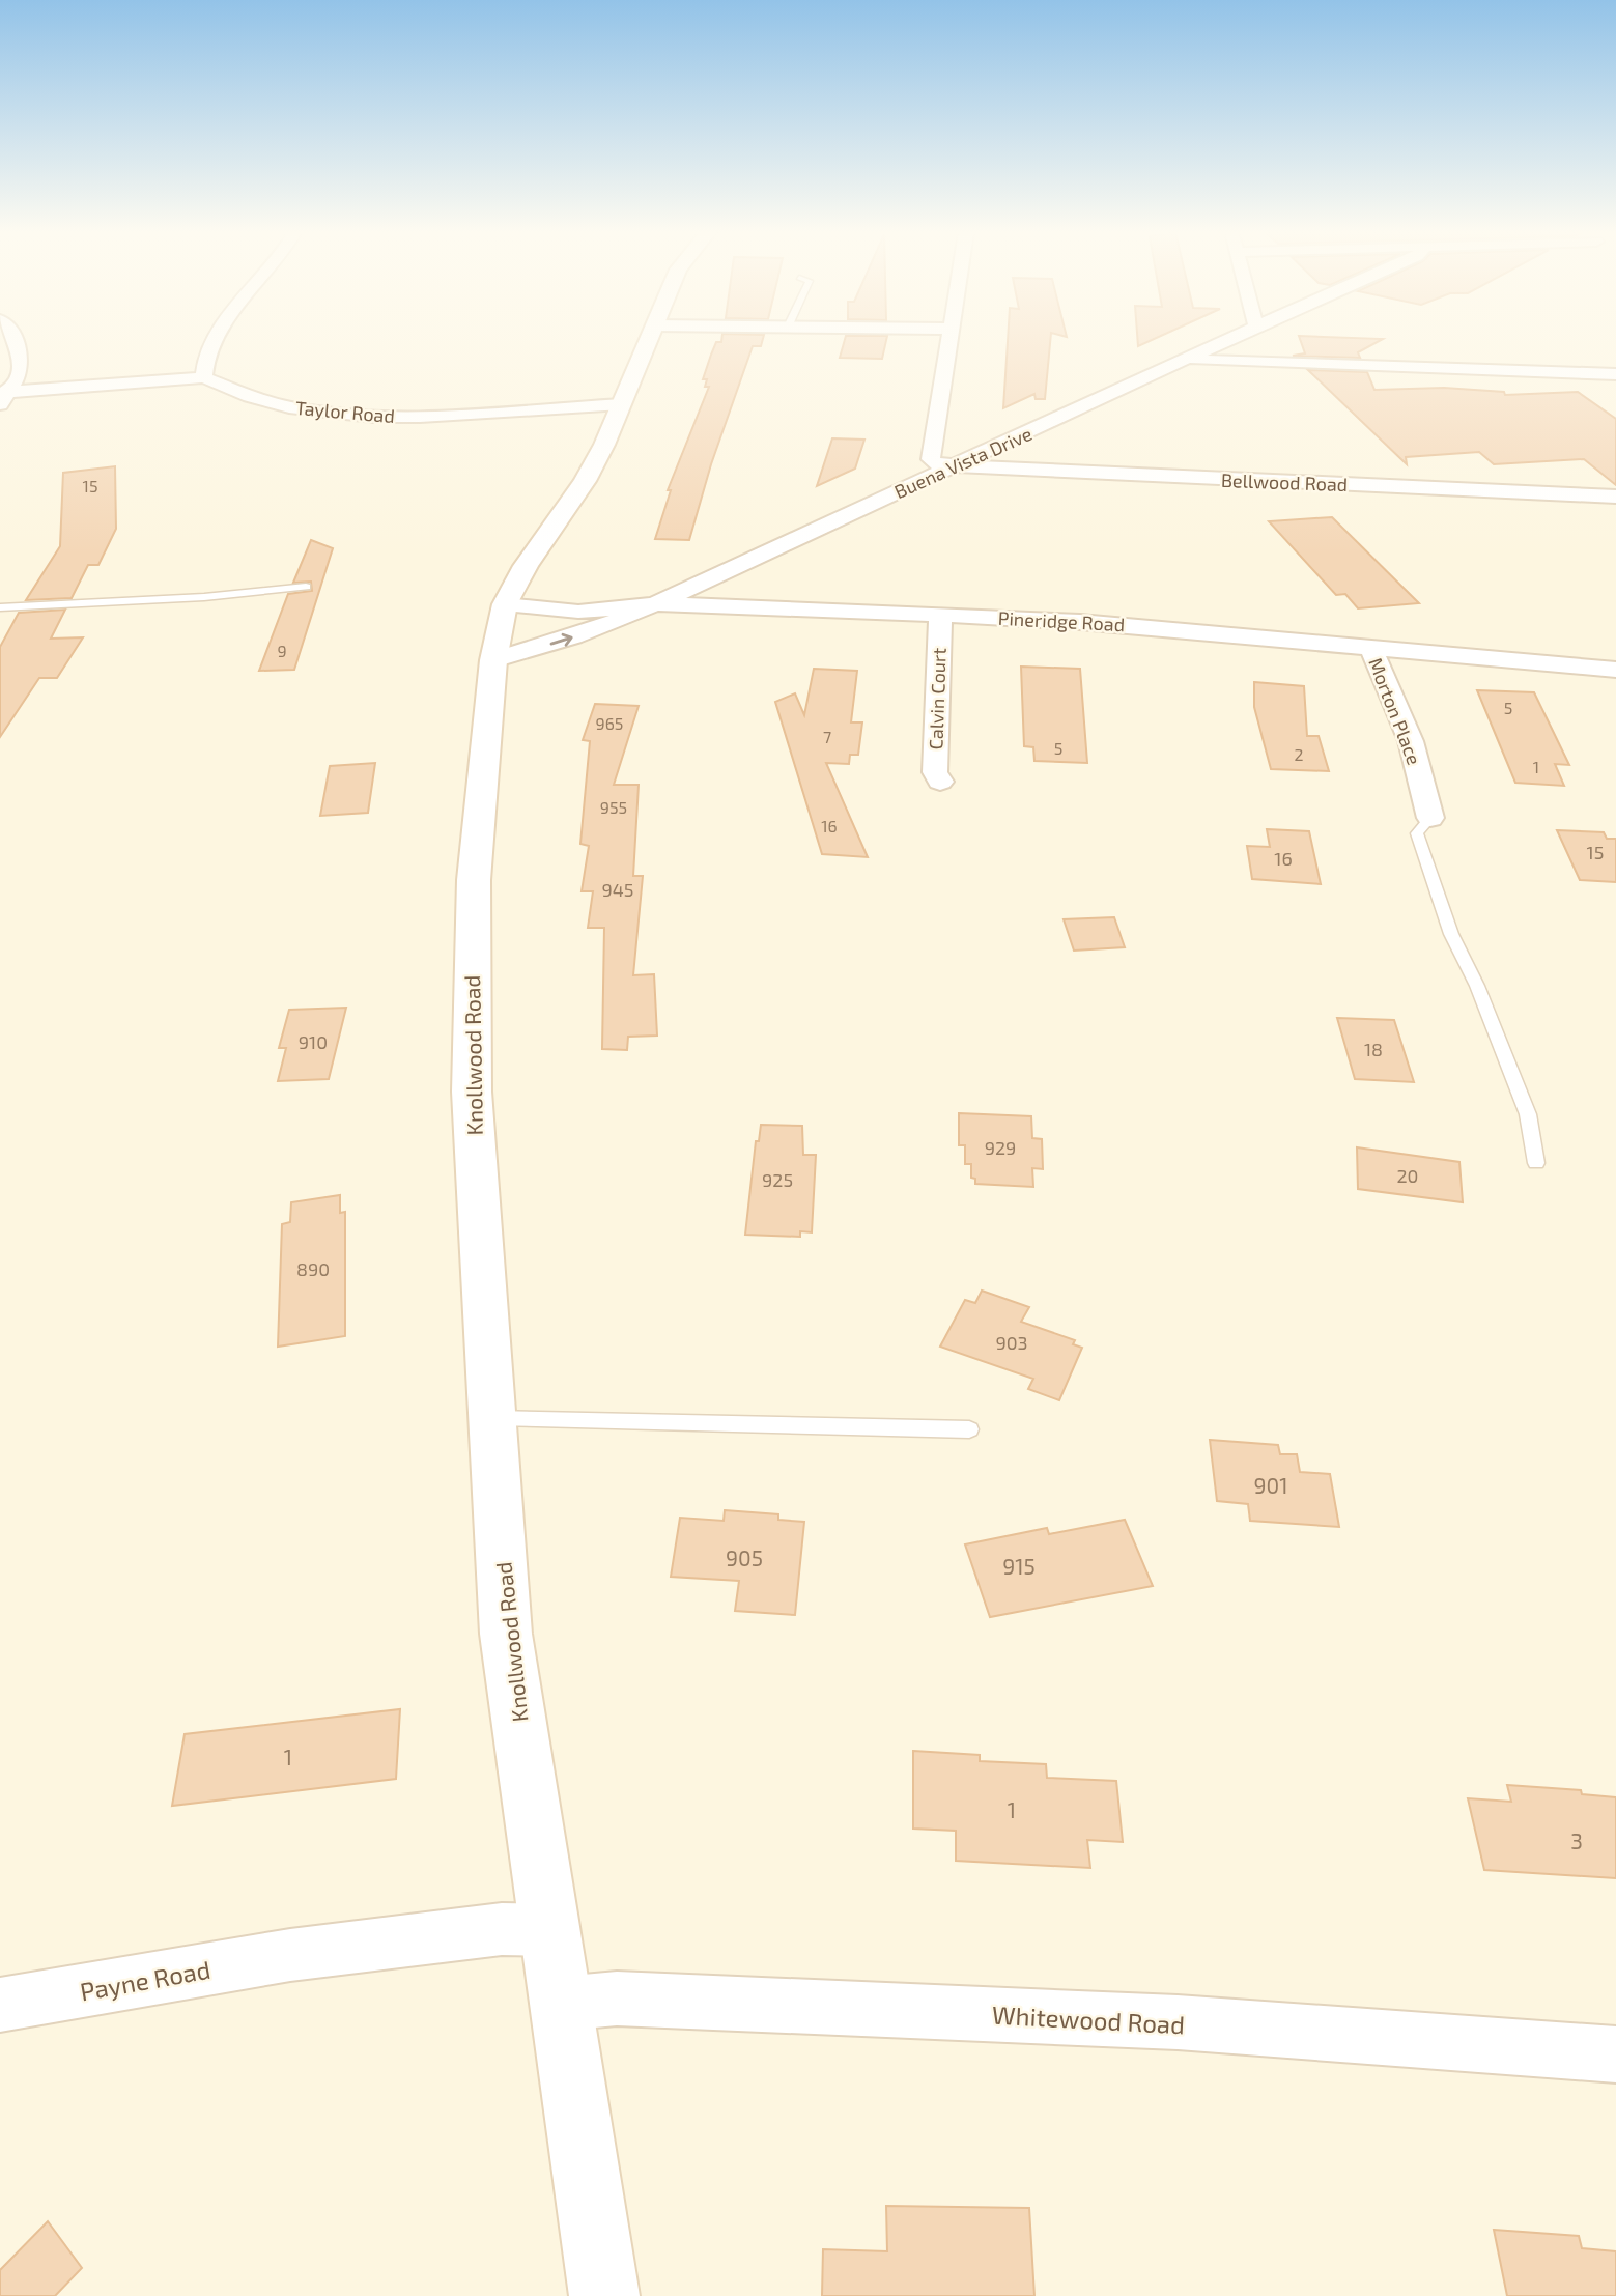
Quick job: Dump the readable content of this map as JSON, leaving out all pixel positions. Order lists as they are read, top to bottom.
{
  "streets": {
    "main road": ["Knollwood Road"],
    "street": [
      "Taylor Road",
      "Buena Vista Drive",
      "Bellwood Road",
      "Pineridge Road",
      "Calvin Court",
      "Morton Place",
      "Payne Road",
      "Whitewood Road"
    ]
  },
  "crossings": [
    ["Taylor Road", "Knollwood Road"],
    ["Buena Vista Drive", "Bellwood Road"],
    ["Buena Vista Drive", "Pineridge Road"],
    ["Buena Vista Drive", "Knollwood Road"],
    ["Pineridge Road", "Calvin Court"],
    ["Pineridge Road", "Morton Place"],
    ["Pineridge Road", "Knollwood Road"],
    ["Knollwood Road", "Payne Road"],
    ["Knollwood Road", "Whitewood Road"]
  ],
  "house_numbers": [
    "15",
    "9",
    "5",
    "965",
    "7",
    "5",
    "2",
    "1",
    "955",
    "16",
    "15",
    "16",
    "945",
    "910",
    "18",
    "929",
    "20",
    "925",
    "890",
    "903",
    "901",
    "905",
    "915",
    "1",
    "1",
    "3"
  ]
}
